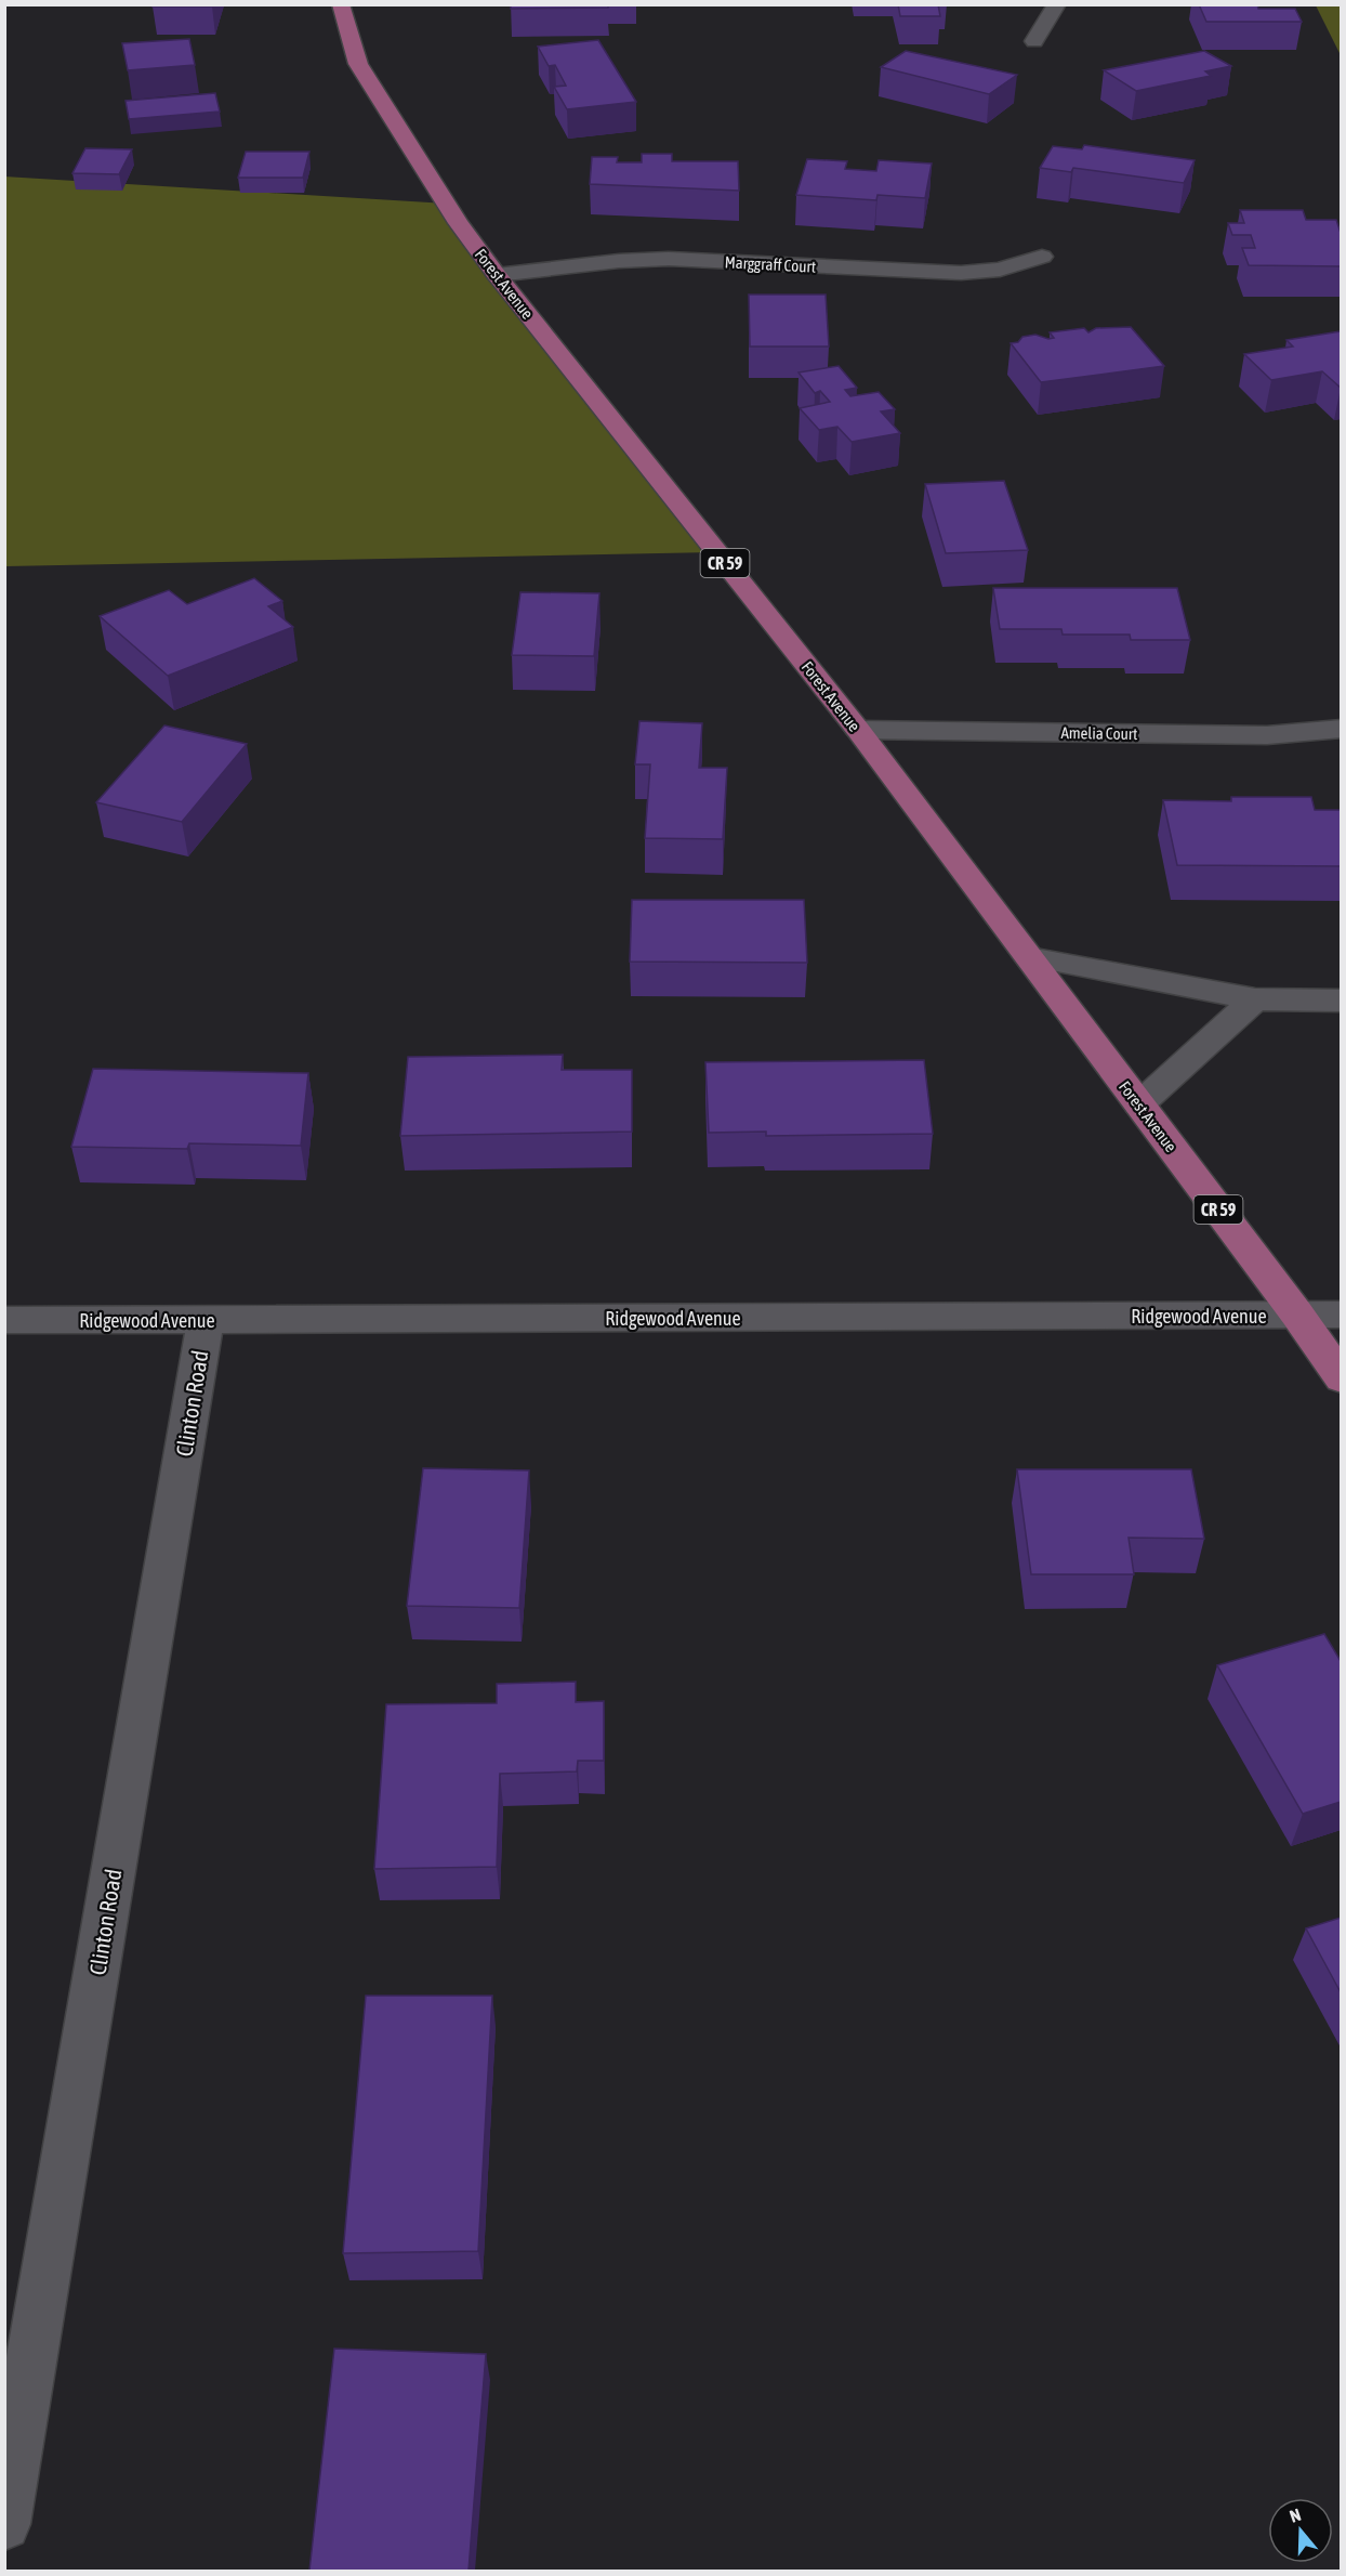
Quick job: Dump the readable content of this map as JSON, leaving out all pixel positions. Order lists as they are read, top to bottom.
{
  "streets": {
    "main road": ["Forest Avenue", "CR 59"],
    "street": [
      "Marggraff Court",
      "Amelia Court",
      "Ridgewood Avenue",
      "Clinton Road"
    ]
  },
  "crossings": [
    ["Marggraff Court", "Forest Avenue"],
    ["Forest Avenue", "Amelia Court"],
    ["Forest Avenue", "Ridgewood Avenue"],
    ["Ridgewood Avenue", "Clinton Road"]
  ],
  "north": "top"
}
